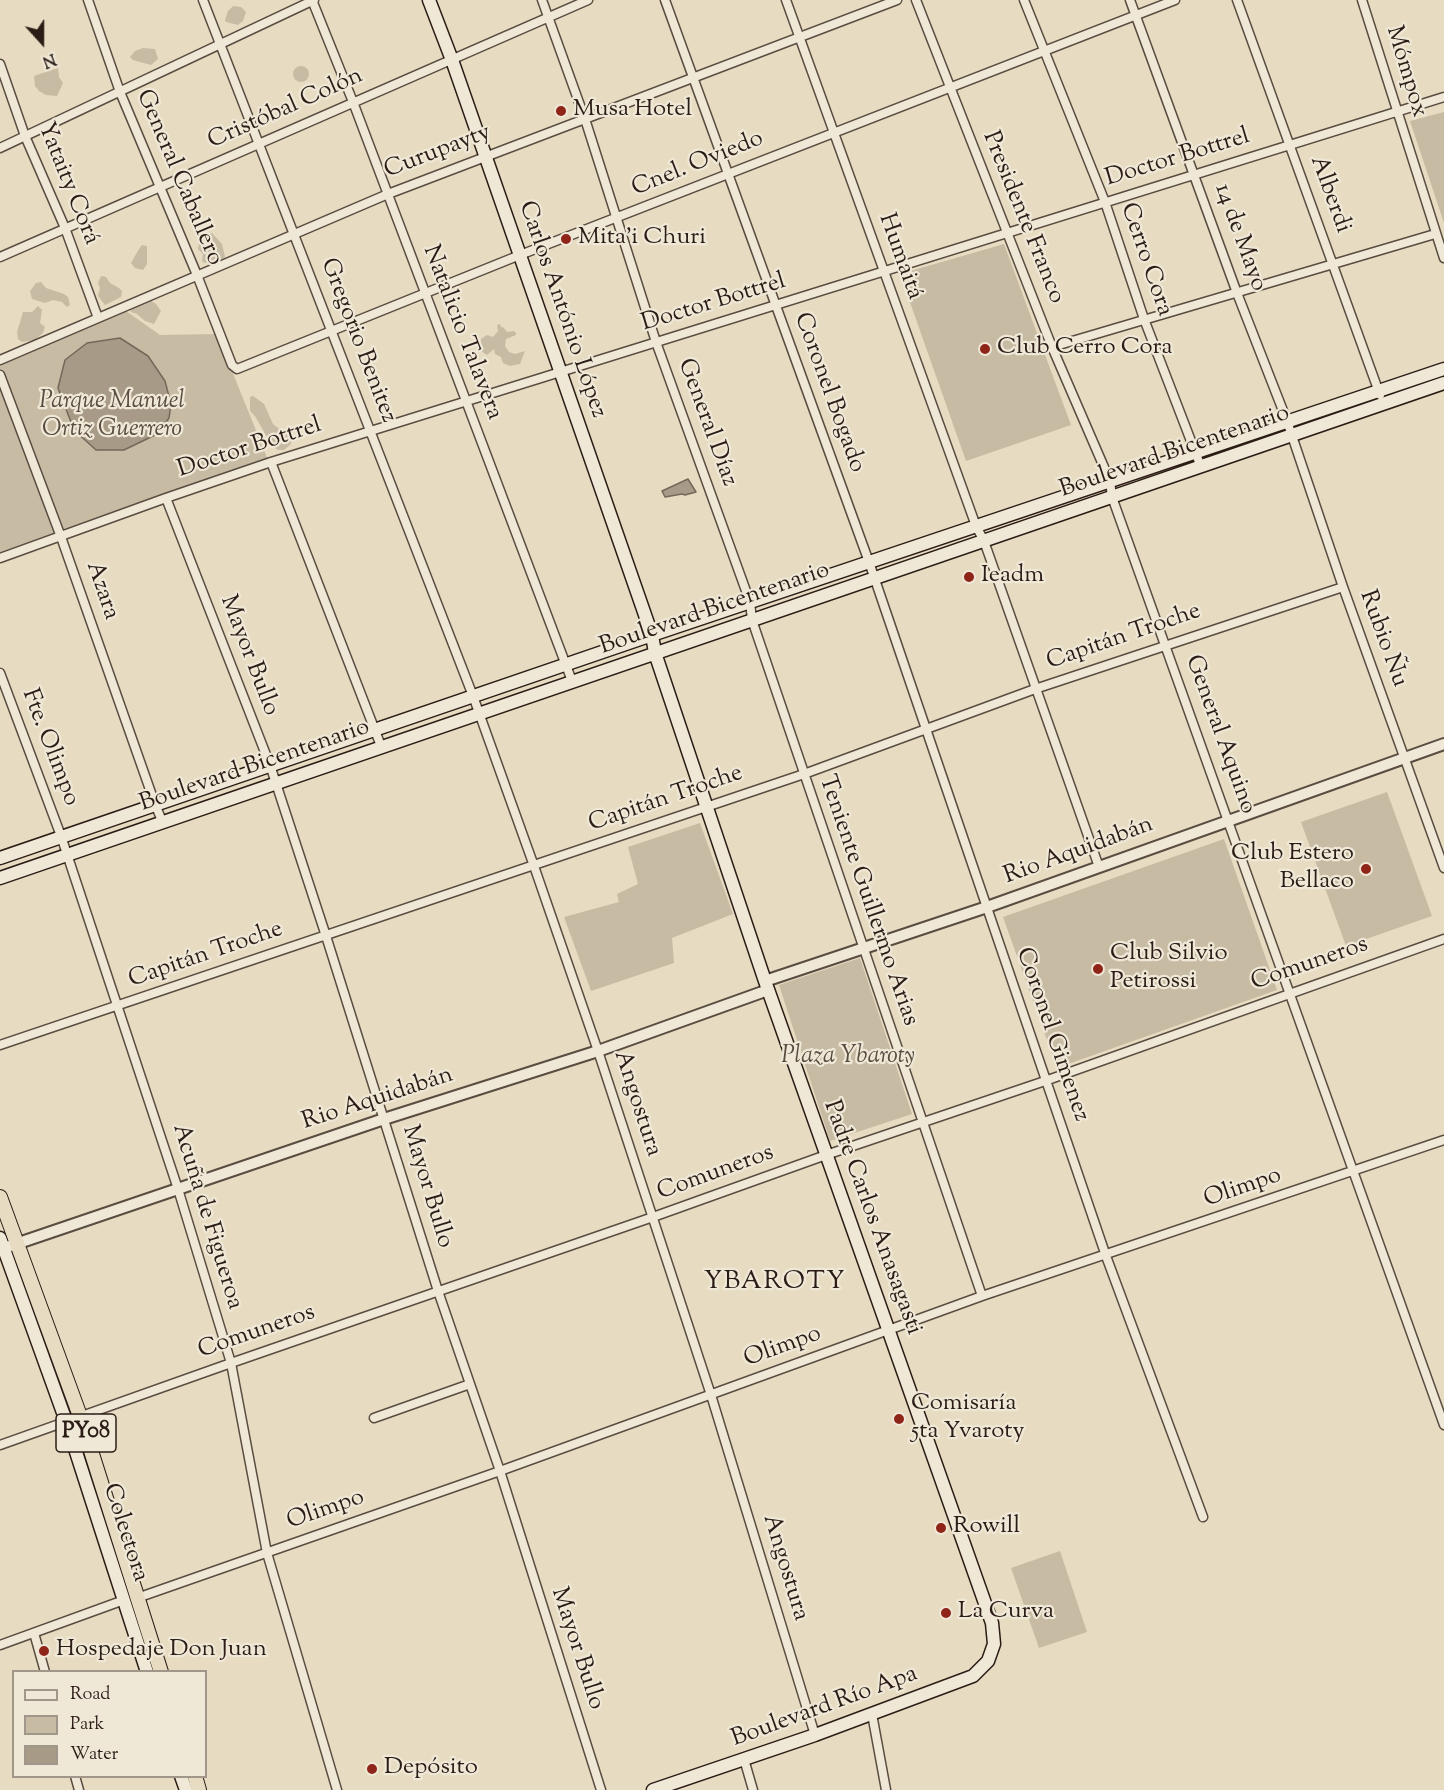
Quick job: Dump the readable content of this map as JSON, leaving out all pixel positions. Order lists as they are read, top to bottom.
{
  "streets": {
    "highway": ["PY08"],
    "main road": [
      "Carlos António López",
      "Boulevard Bicentenario",
      "Padre Carlos Anasagasti",
      "Colectora",
      "Boulevard Río Apa"
    ],
    "street": [
      "Mómpox",
      "Cristóbal Colón",
      "Curupayty",
      "Doctor Bottrel",
      "Cnel. Oviedo",
      "General Caballero",
      "Yataity Corá",
      "Alberdi",
      "Presidente Franco",
      "14 de Mayo",
      "Humaitá",
      "Cerro Cora",
      "Natalicio Talavera",
      "Gregorio Benitez",
      "Coronel Bogado",
      "General Díaz",
      "Azara",
      "Capitán Troche",
      "Rubio Ñu",
      "Mayor Bullo",
      "General Aquino",
      "Fte. Olimpo",
      "Rio Aquidabán",
      "Teniente Guillermo Arias",
      "Comuneros",
      "Coronel Gimenez",
      "Angostura",
      "Olimpo",
      "Acuña de Figueroa"
    ]
  },
  "crossings": [
    ["Mómpox", "Doctor Bottrel"],
    ["Cristóbal Colón", "General Caballero"],
    ["Cristóbal Colón", "Yataity Corá"],
    ["Cristóbal Colón", "Carlos António López"],
    ["Cristóbal Colón", "Natalicio Talavera"],
    ["Cristóbal Colón", "Gregorio Benitez"],
    ["Cristóbal Colón", "General Díaz"],
    ["Curupayty", "General Caballero"],
    ["Curupayty", "Yataity Corá"],
    ["Curupayty", "Humaitá"],
    ["Curupayty", "Carlos António López"],
    ["Curupayty", "Natalicio Talavera"],
    ["Curupayty", "Gregorio Benitez"],
    ["Curupayty", "Coronel Bogado"],
    ["Curupayty", "General Díaz"],
    ["Doctor Bottrel", "Alberdi"],
    ["Doctor Bottrel", "Presidente Franco"],
    ["Doctor Bottrel", "14 de Mayo"],
    ["Doctor Bottrel", "Humaitá"],
    ["Doctor Bottrel", "Cerro Cora"],
    ["Doctor Bottrel", "Carlos António López"],
    ["Doctor Bottrel", "Natalicio Talavera"],
    ["Doctor Bottrel", "Gregorio Benitez"],
    ["Doctor Bottrel", "Coronel Bogado"],
    ["Doctor Bottrel", "General Díaz"],
    ["Doctor Bottrel", "Azara"],
    ["Doctor Bottrel", "Mayor Bullo"],
    ["Cnel. Oviedo", "General Caballero"],
    ["Cnel. Oviedo", "Presidente Franco"],
    ["Cnel. Oviedo", "14 de Mayo"],
    ["Cnel. Oviedo", "Humaitá"],
    ["Cnel. Oviedo", "Cerro Cora"],
    ["Cnel. Oviedo", "Carlos António López"],
    ["Cnel. Oviedo", "Natalicio Talavera"],
    ["Cnel. Oviedo", "Gregorio Benitez"],
    ["Cnel. Oviedo", "Coronel Bogado"],
    ["Cnel. Oviedo", "General Díaz"],
    ["Alberdi", "Boulevard Bicentenario"],
    ["Presidente Franco", "Boulevard Bicentenario"],
    ["Presidente Franco", "General Aquino"],
    ["14 de Mayo", "Boulevard Bicentenario"],
    ["14 de Mayo", "Rubio Ñu"],
    ["Humaitá", "Boulevard Bicentenario"],
    ["Humaitá", "Capitán Troche"],
    ["Humaitá", "Rio Aquidabán"],
    ["Cerro Cora", "Boulevard Bicentenario"],
    ["Carlos António López", "Boulevard Bicentenario"],
    ["Carlos António López", "Padre Carlos Anasagasti"],
    ["Natalicio Talavera", "Boulevard Bicentenario"],
    ["Gregorio Benitez", "Boulevard Bicentenario"],
    ["Gregorio Benitez", "Angostura"],
    ["Coronel Bogado", "Boulevard Bicentenario"],
    ["Coronel Bogado", "Coronel Gimenez"],
    ["General Díaz", "Boulevard Bicentenario"],
    ["General Díaz", "Teniente Guillermo Arias"],
    ["Boulevard Bicentenario", "Azara"],
    ["Boulevard Bicentenario", "Rubio Ñu"],
    ["Boulevard Bicentenario", "Mayor Bullo"],
    ["Boulevard Bicentenario", "General Aquino"],
    ["Boulevard Bicentenario", "Fte. Olimpo"],
    ["Boulevard Bicentenario", "Teniente Guillermo Arias"],
    ["Boulevard Bicentenario", "Coronel Gimenez"],
    ["Boulevard Bicentenario", "Angostura"],
    ["Boulevard Bicentenario", "Acuña de Figueroa"],
    ["Boulevard Bicentenario", "Padre Carlos Anasagasti"],
    ["Capitán Troche", "Rubio Ñu"],
    ["Capitán Troche", "Mayor Bullo"],
    ["Capitán Troche", "General Aquino"],
    ["Capitán Troche", "Teniente Guillermo Arias"],
    ["Capitán Troche", "Coronel Gimenez"],
    ["Capitán Troche", "Angostura"],
    ["Capitán Troche", "Acuña de Figueroa"],
    ["Capitán Troche", "Padre Carlos Anasagasti"],
    ["Rubio Ñu", "Rio Aquidabán"],
    ["Mayor Bullo", "Rio Aquidabán"],
    ["Mayor Bullo", "Comuneros"],
    ["Mayor Bullo", "Olimpo"],
    ["General Aquino", "Rio Aquidabán"],
    ["General Aquino", "Comuneros"],
    ["General Aquino", "Olimpo"],
    ["Fte. Olimpo", "Acuña de Figueroa"],
    ["Rio Aquidabán", "Teniente Guillermo Arias"],
    ["Rio Aquidabán", "Coronel Gimenez"],
    ["Rio Aquidabán", "Angostura"],
    ["Rio Aquidabán", "Acuña de Figueroa"],
    ["Rio Aquidabán", "Padre Carlos Anasagasti"],
    ["Rio Aquidabán", "PY08"],
    ["Rio Aquidabán", "Colectora"],
    ["Teniente Guillermo Arias", "Comuneros"],
    ["Teniente Guillermo Arias", "Olimpo"],
    ["Comuneros", "Coronel Gimenez"],
    ["Comuneros", "Angostura"],
    ["Comuneros", "Acuña de Figueroa"],
    ["Comuneros", "Padre Carlos Anasagasti"],
    ["Comuneros", "PY08"],
    ["Comuneros", "Colectora"],
    ["Coronel Gimenez", "Olimpo"],
    ["Angostura", "Olimpo"],
    ["Angostura", "Boulevard Río Apa"],
    ["Olimpo", "Acuña de Figueroa"],
    ["Olimpo", "Padre Carlos Anasagasti"],
    ["Olimpo", "PY08"],
    ["Olimpo", "Colectora"],
    ["Padre Carlos Anasagasti", "Boulevard Río Apa"],
    ["PY08", "Colectora"]
  ],
  "districts": ["YBAROTY"],
  "parks": ["Parque Manuel Ortiz Guerrero", "Plaza Ybaroty"],
  "places": [
    "Musa Hotel",
    "Mita'i Churi",
    "Club Cerro Cora",
    "Ieadm",
    "Club Estero Bellaco",
    "Club Silvio Petirossi",
    "Comisaría 5ta Yvaroty",
    "Rowill",
    "La Curva",
    "Hospedaje Don Juan",
    "Depósito"
  ],
  "legend": ["Road", "Park", "Water"],
  "north": "bottom"
}
